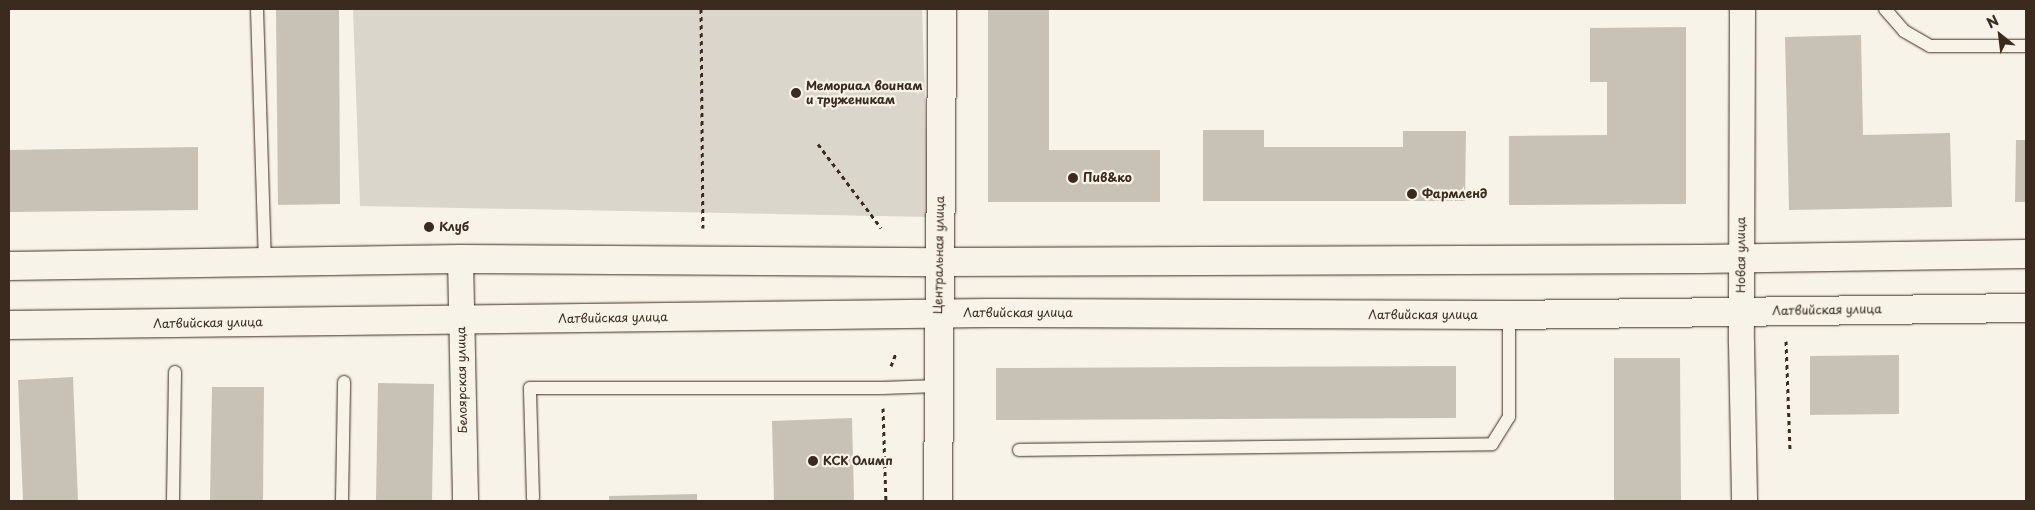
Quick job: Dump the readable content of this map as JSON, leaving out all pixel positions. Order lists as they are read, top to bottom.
{
  "streets": {
    "street": [
      "Центральная улица",
      "Новая улица",
      "Латвийская улица",
      "Белоярская улица"
    ]
  },
  "crossings": [
    ["Центральная улица", "Латвийская улица"],
    ["Новая улица", "Латвийская улица"],
    ["Латвийская улица", "Белоярская улица"]
  ],
  "places": [
    "Мемориал воинам и труженикам",
    "Пив&ко",
    "Фармленд",
    "Клуб",
    "КСК Олимп"
  ],
  "north": "top left"
}
